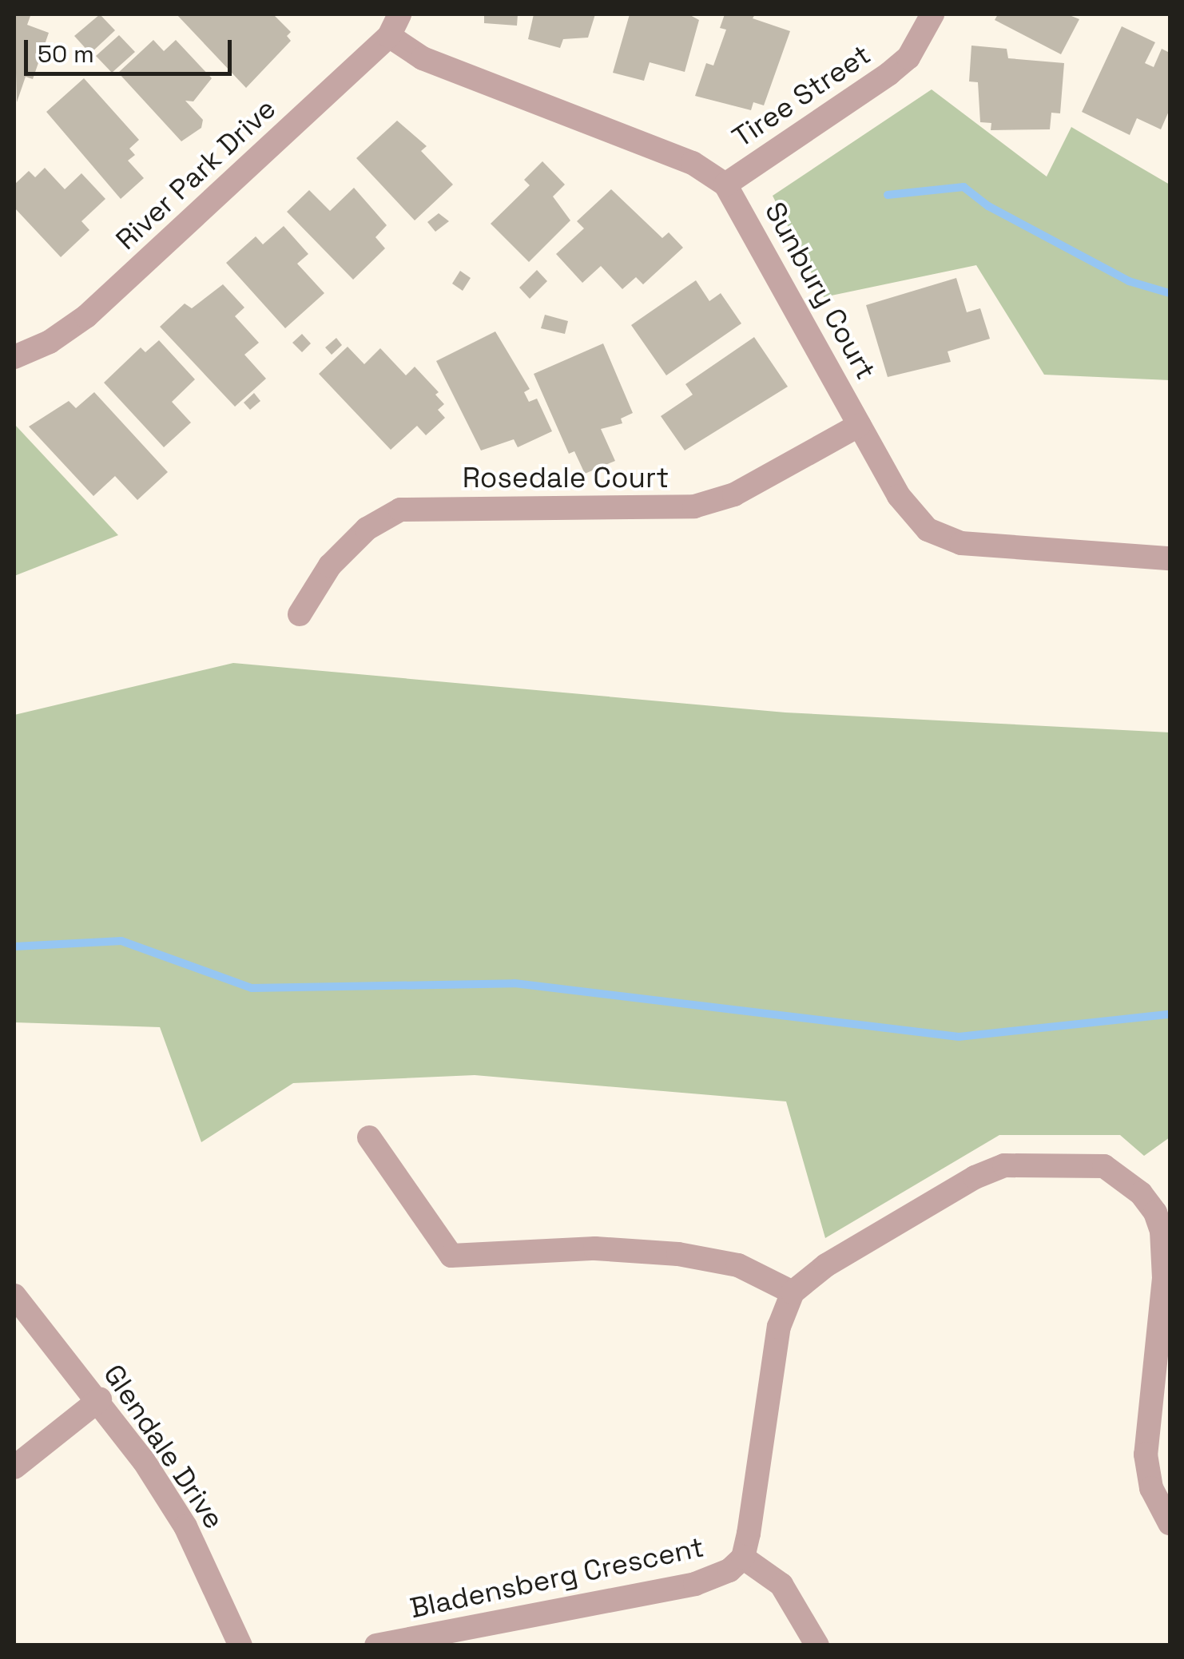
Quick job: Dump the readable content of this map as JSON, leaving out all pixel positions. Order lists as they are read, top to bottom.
{
  "streets": {
    "street": [
      "Tiree Street",
      "River Park Drive",
      "Sunbury Court",
      "Rosedale Court",
      "Glendale Drive",
      "Bladensberg Crescent"
    ]
  },
  "crossings": [
    ["Tiree Street", "Sunbury Court"],
    ["River Park Drive", "Sunbury Court"],
    ["Sunbury Court", "Rosedale Court"]
  ],
  "scale_bar": "50 m"
}
